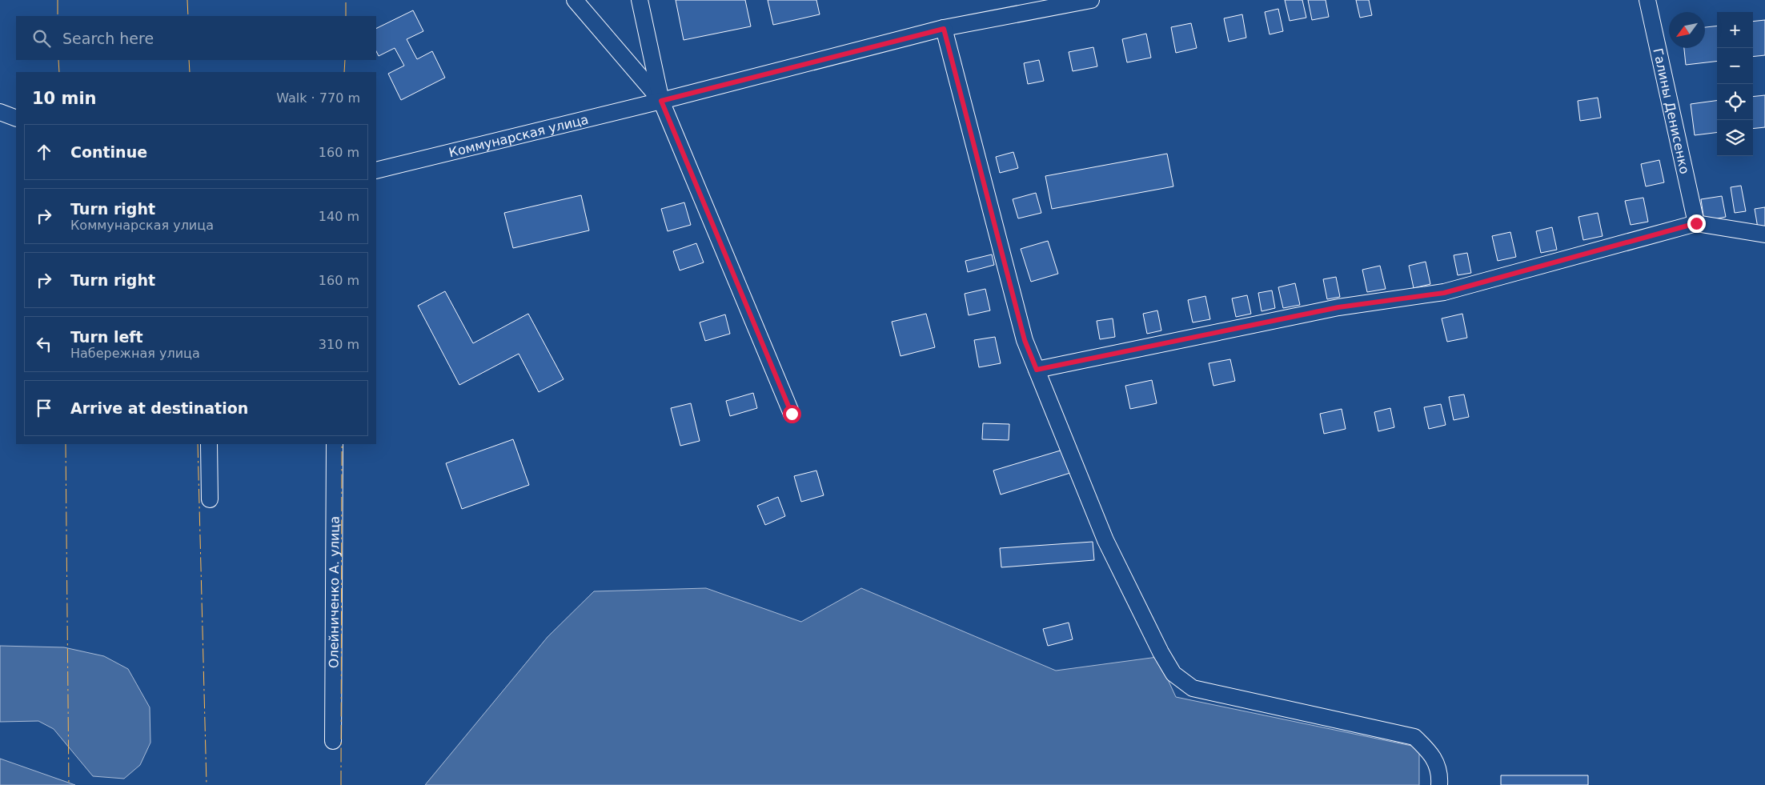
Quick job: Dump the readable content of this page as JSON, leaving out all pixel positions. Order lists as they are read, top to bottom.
{
  "streets": {
    "street": ["Галины Денисенко", "Коммунарская улица", "Олейниченко А. улица"]
  },
  "north": "bottom left",
  "page": {
    "map_buttons": ["+", "−"],
    "search": "Search here",
    "heading": ["10 min", "Walk · 770 m"],
    "list": [
      ["Continue", "160 m"],
      ["Turn right", "Коммунарская улица", "140 m"],
      ["Turn right", "160 m"],
      ["Turn left", "Набережная улица", "310 m"],
      "Arrive at destination"
    ]
  }
}
